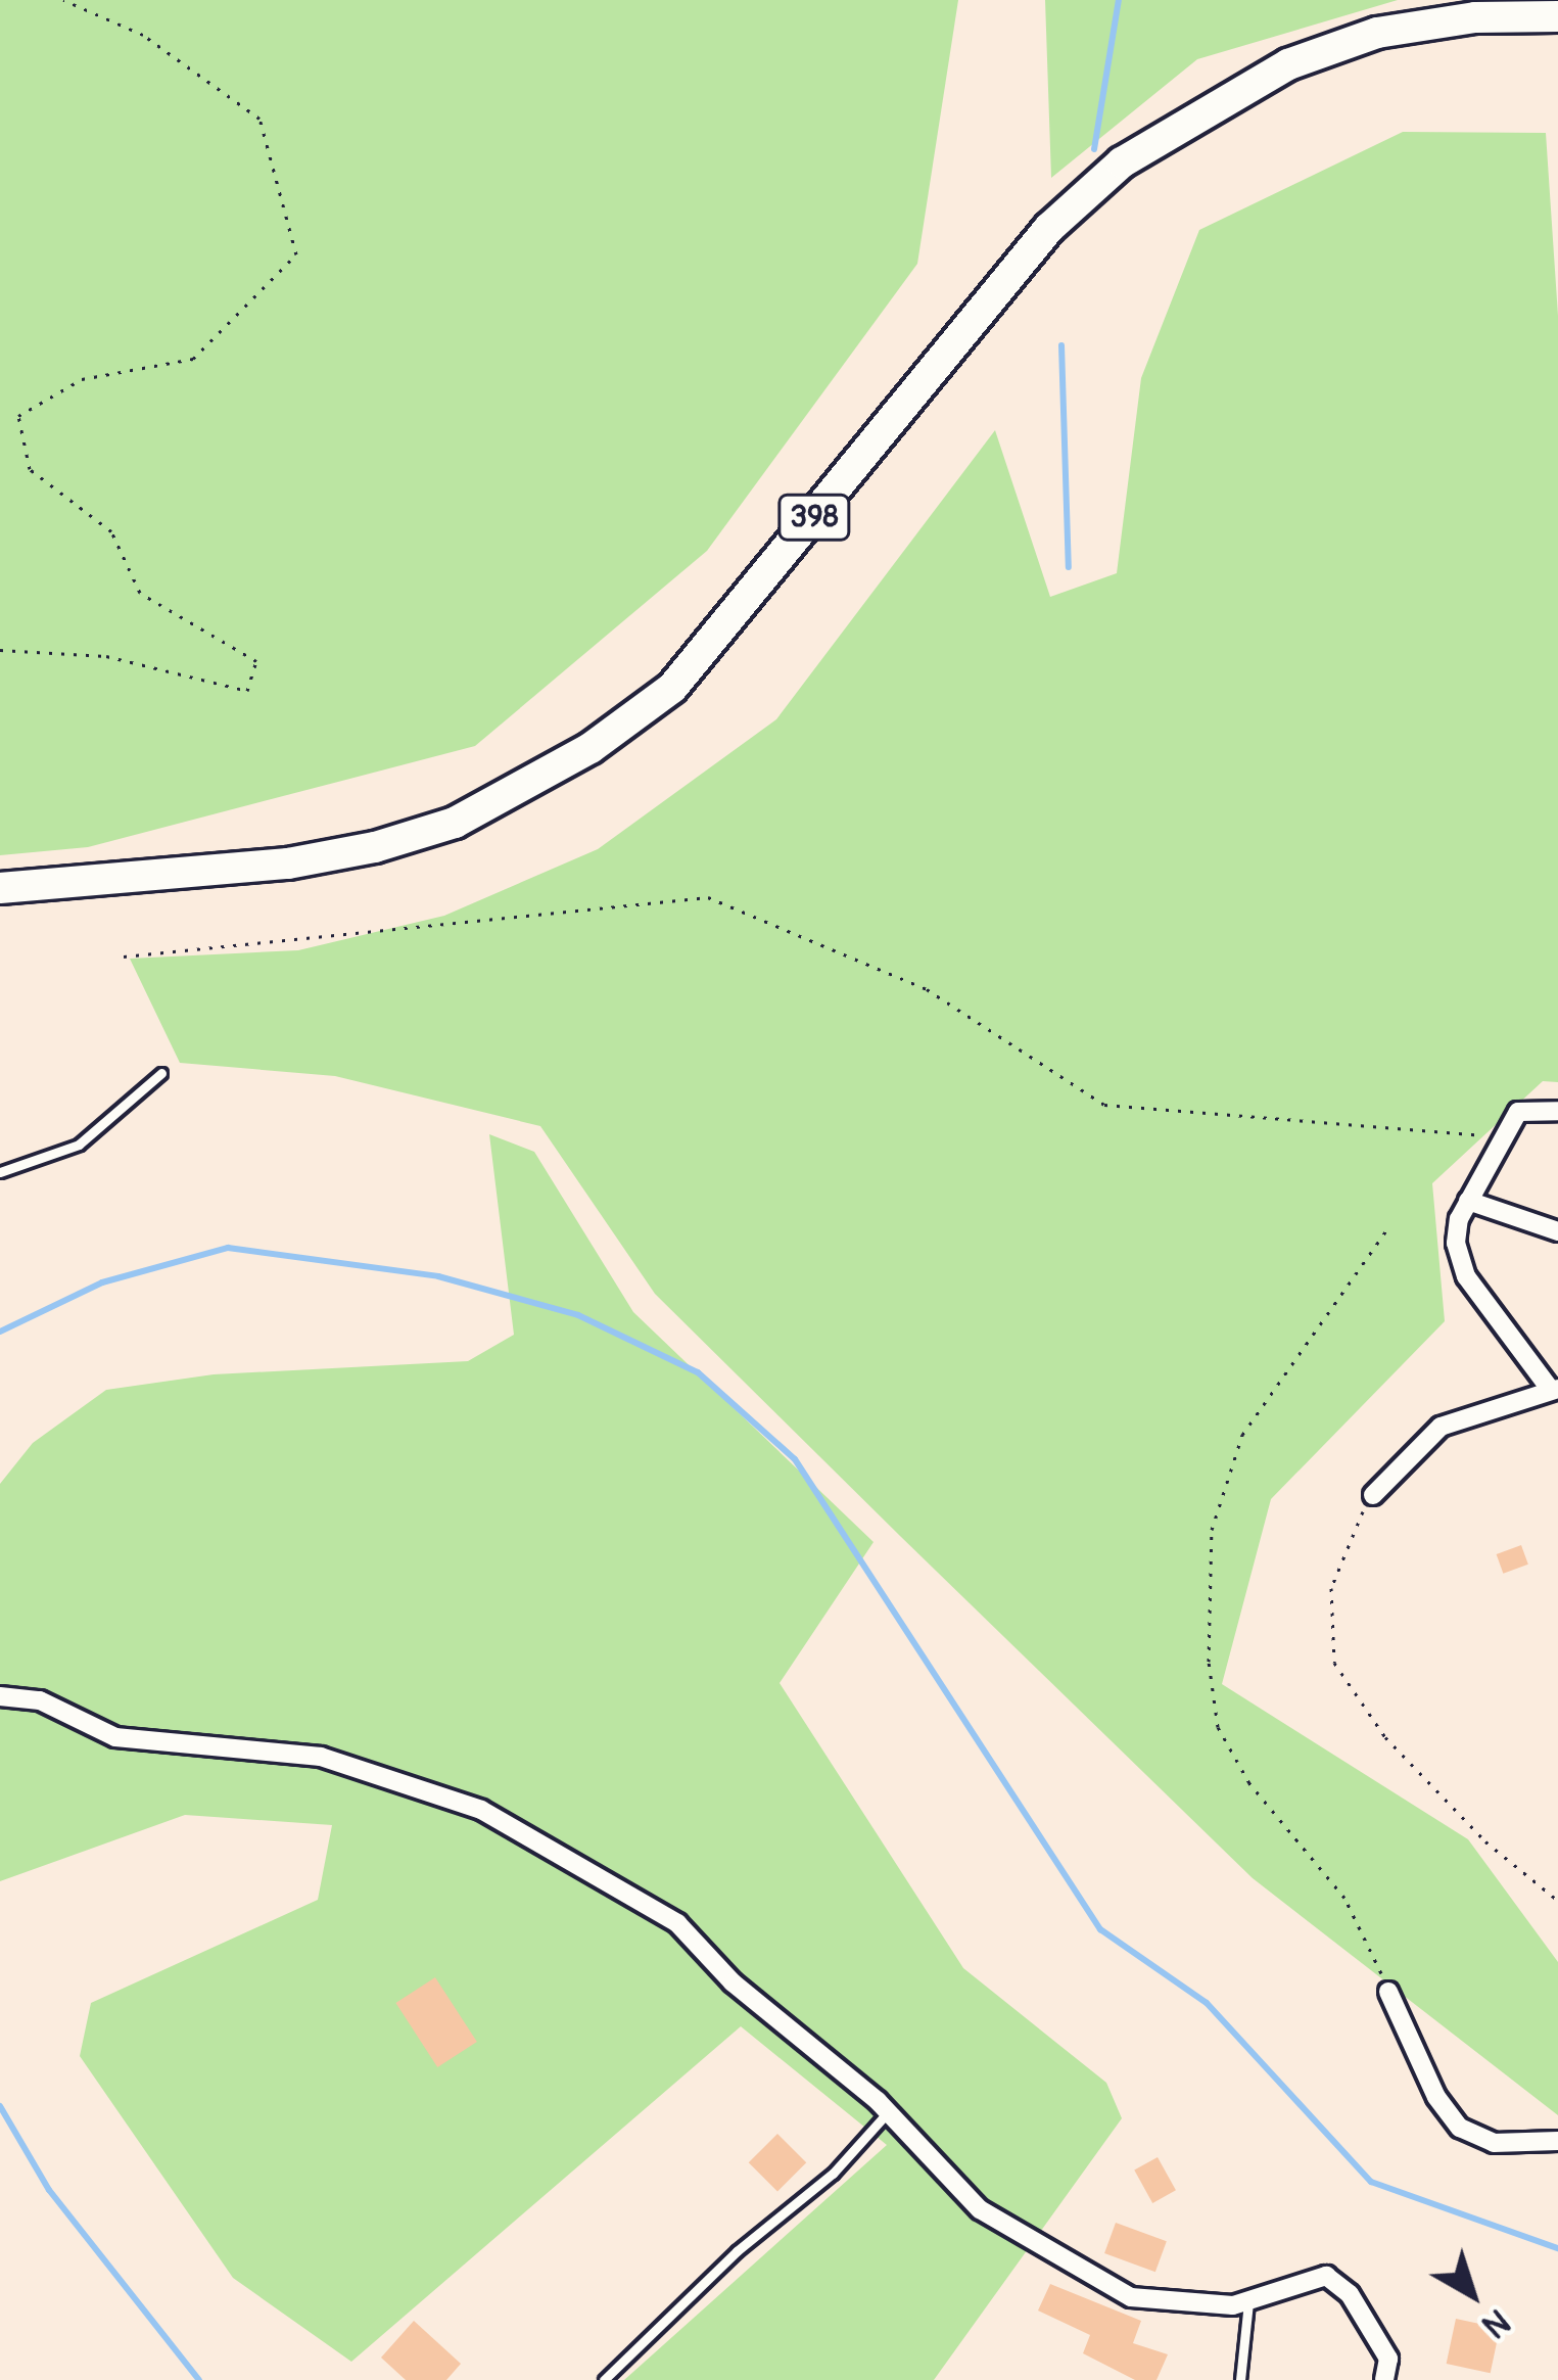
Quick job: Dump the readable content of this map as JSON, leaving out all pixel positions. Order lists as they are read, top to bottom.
{
  "streets": {
    "main road": ["398"]
  },
  "north": "bottom right"
}
